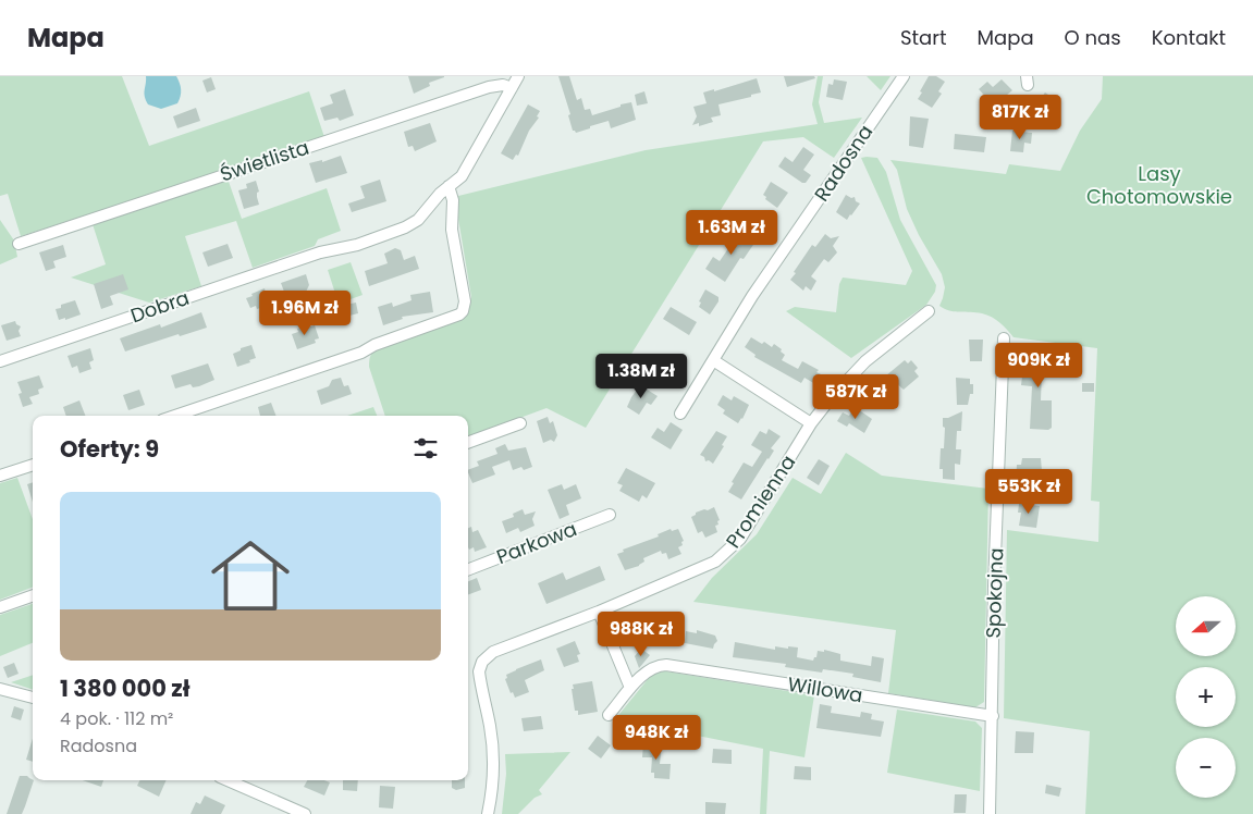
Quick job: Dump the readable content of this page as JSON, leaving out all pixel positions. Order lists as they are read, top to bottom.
{
  "streets": {
    "street": [
      "Świetlista",
      "Radosna",
      "Dobra",
      "Promienna",
      "Parkowa",
      "Spokojna",
      "Willowa"
    ]
  },
  "crossings": [
    ["Świetlista", "Dobra"],
    ["Spokojna", "Willowa"]
  ],
  "parks": ["Lasy Chotomowskie"],
  "north": "left",
  "page": {
    "header": "Mapa",
    "nav": [
      "Start",
      "Mapa",
      "O nas",
      "Kontakt"
    ],
    "price": [
      "817K zł",
      "1.63M zł",
      "1.96M zł",
      "909K zł",
      "1.38M zł",
      "587K zł",
      "553K zł",
      "988K zł",
      "948K zł"
    ],
    "heading": "Oferty: 9",
    "list": [
      {
        "name": "1 380 000 zł",
        "note": "4 pok. · 112 m² · Radosna"
      }
    ],
    "map_buttons": ["+", "−"]
  }
}
